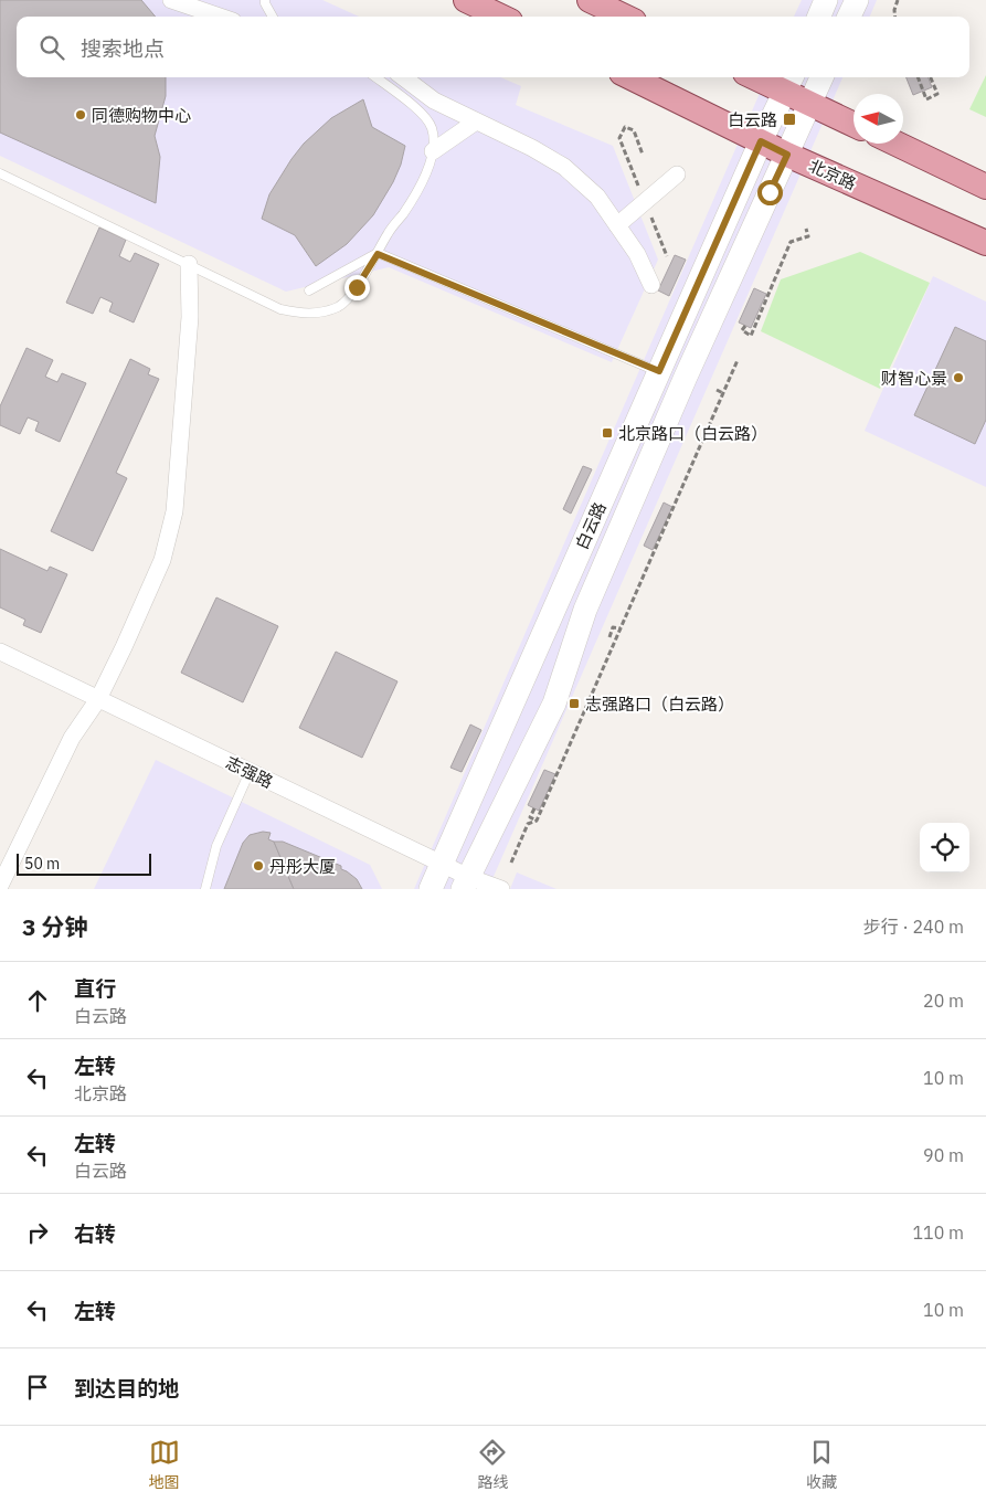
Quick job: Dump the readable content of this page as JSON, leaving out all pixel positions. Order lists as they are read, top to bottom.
{
  "streets": {
    "main road": ["北京路", "白云路"],
    "street": ["志强路"]
  },
  "crossings": [
    ["北京路", "白云路"],
    ["白云路", "志强路"]
  ],
  "places": {
    "other": ["同德购物中心", "财智心景", "丹彤大厦"],
    "transit": ["白云路", "北京路口（白云路）", "志强路口（白云路）"]
  },
  "scale_bar": "50 m",
  "north": "left",
  "page": {
    "search": "搜索地点",
    "scale": "50 m",
    "heading": ["3 分钟", "步行 · 240 m"],
    "list": [
      ["直行", "白云路", "20 m"],
      ["左转", "北京路", "10 m"],
      ["左转", "白云路", "90 m"],
      ["右转", "110 m"],
      ["左转", "10 m"],
      "到达目的地"
    ],
    "nav": ["地图", "路线", "收藏"]
  }
}
